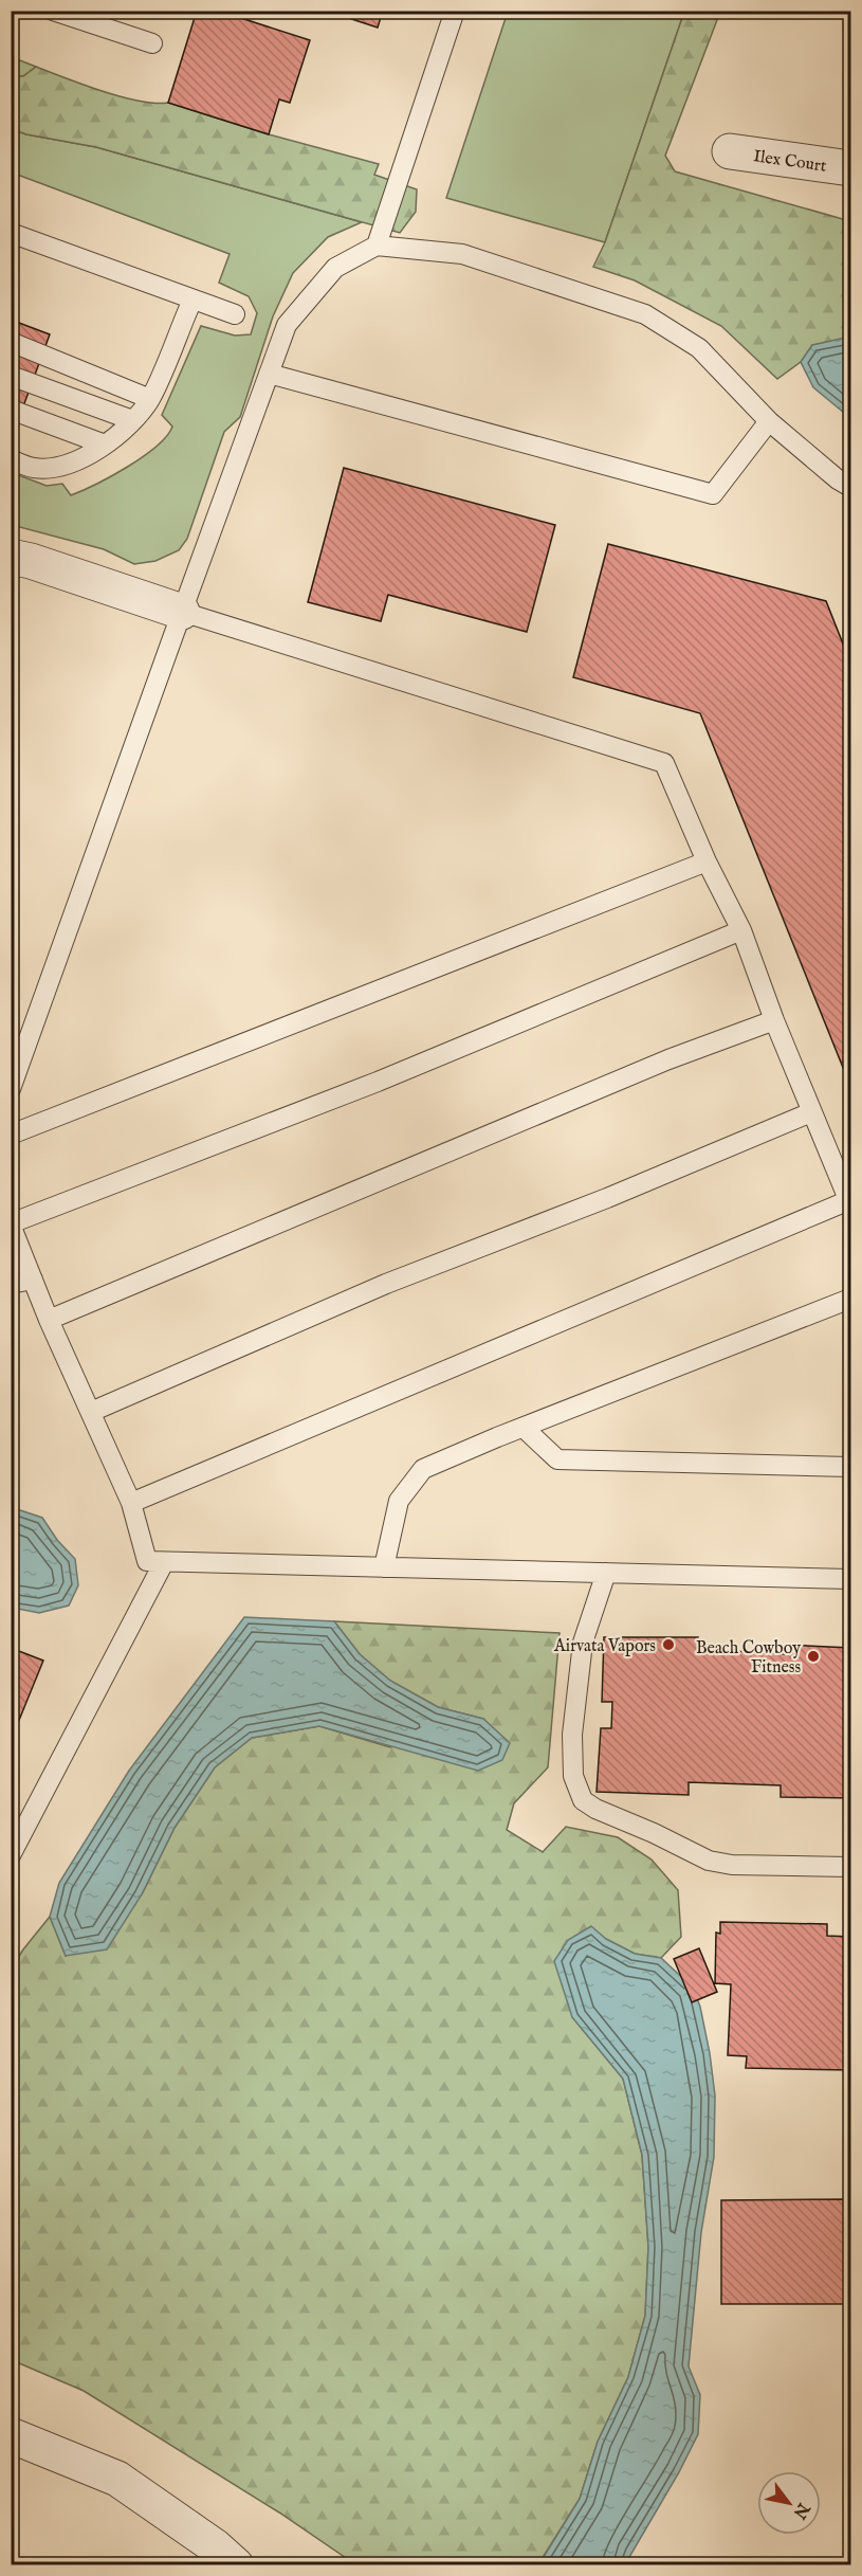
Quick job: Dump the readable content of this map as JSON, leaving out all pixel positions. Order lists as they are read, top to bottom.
{
  "streets": {
    "street": ["Ilex Court"]
  },
  "places": ["Airvata Vapors", "Beach Cowboy Fitness"],
  "north": "bottom right"
}
